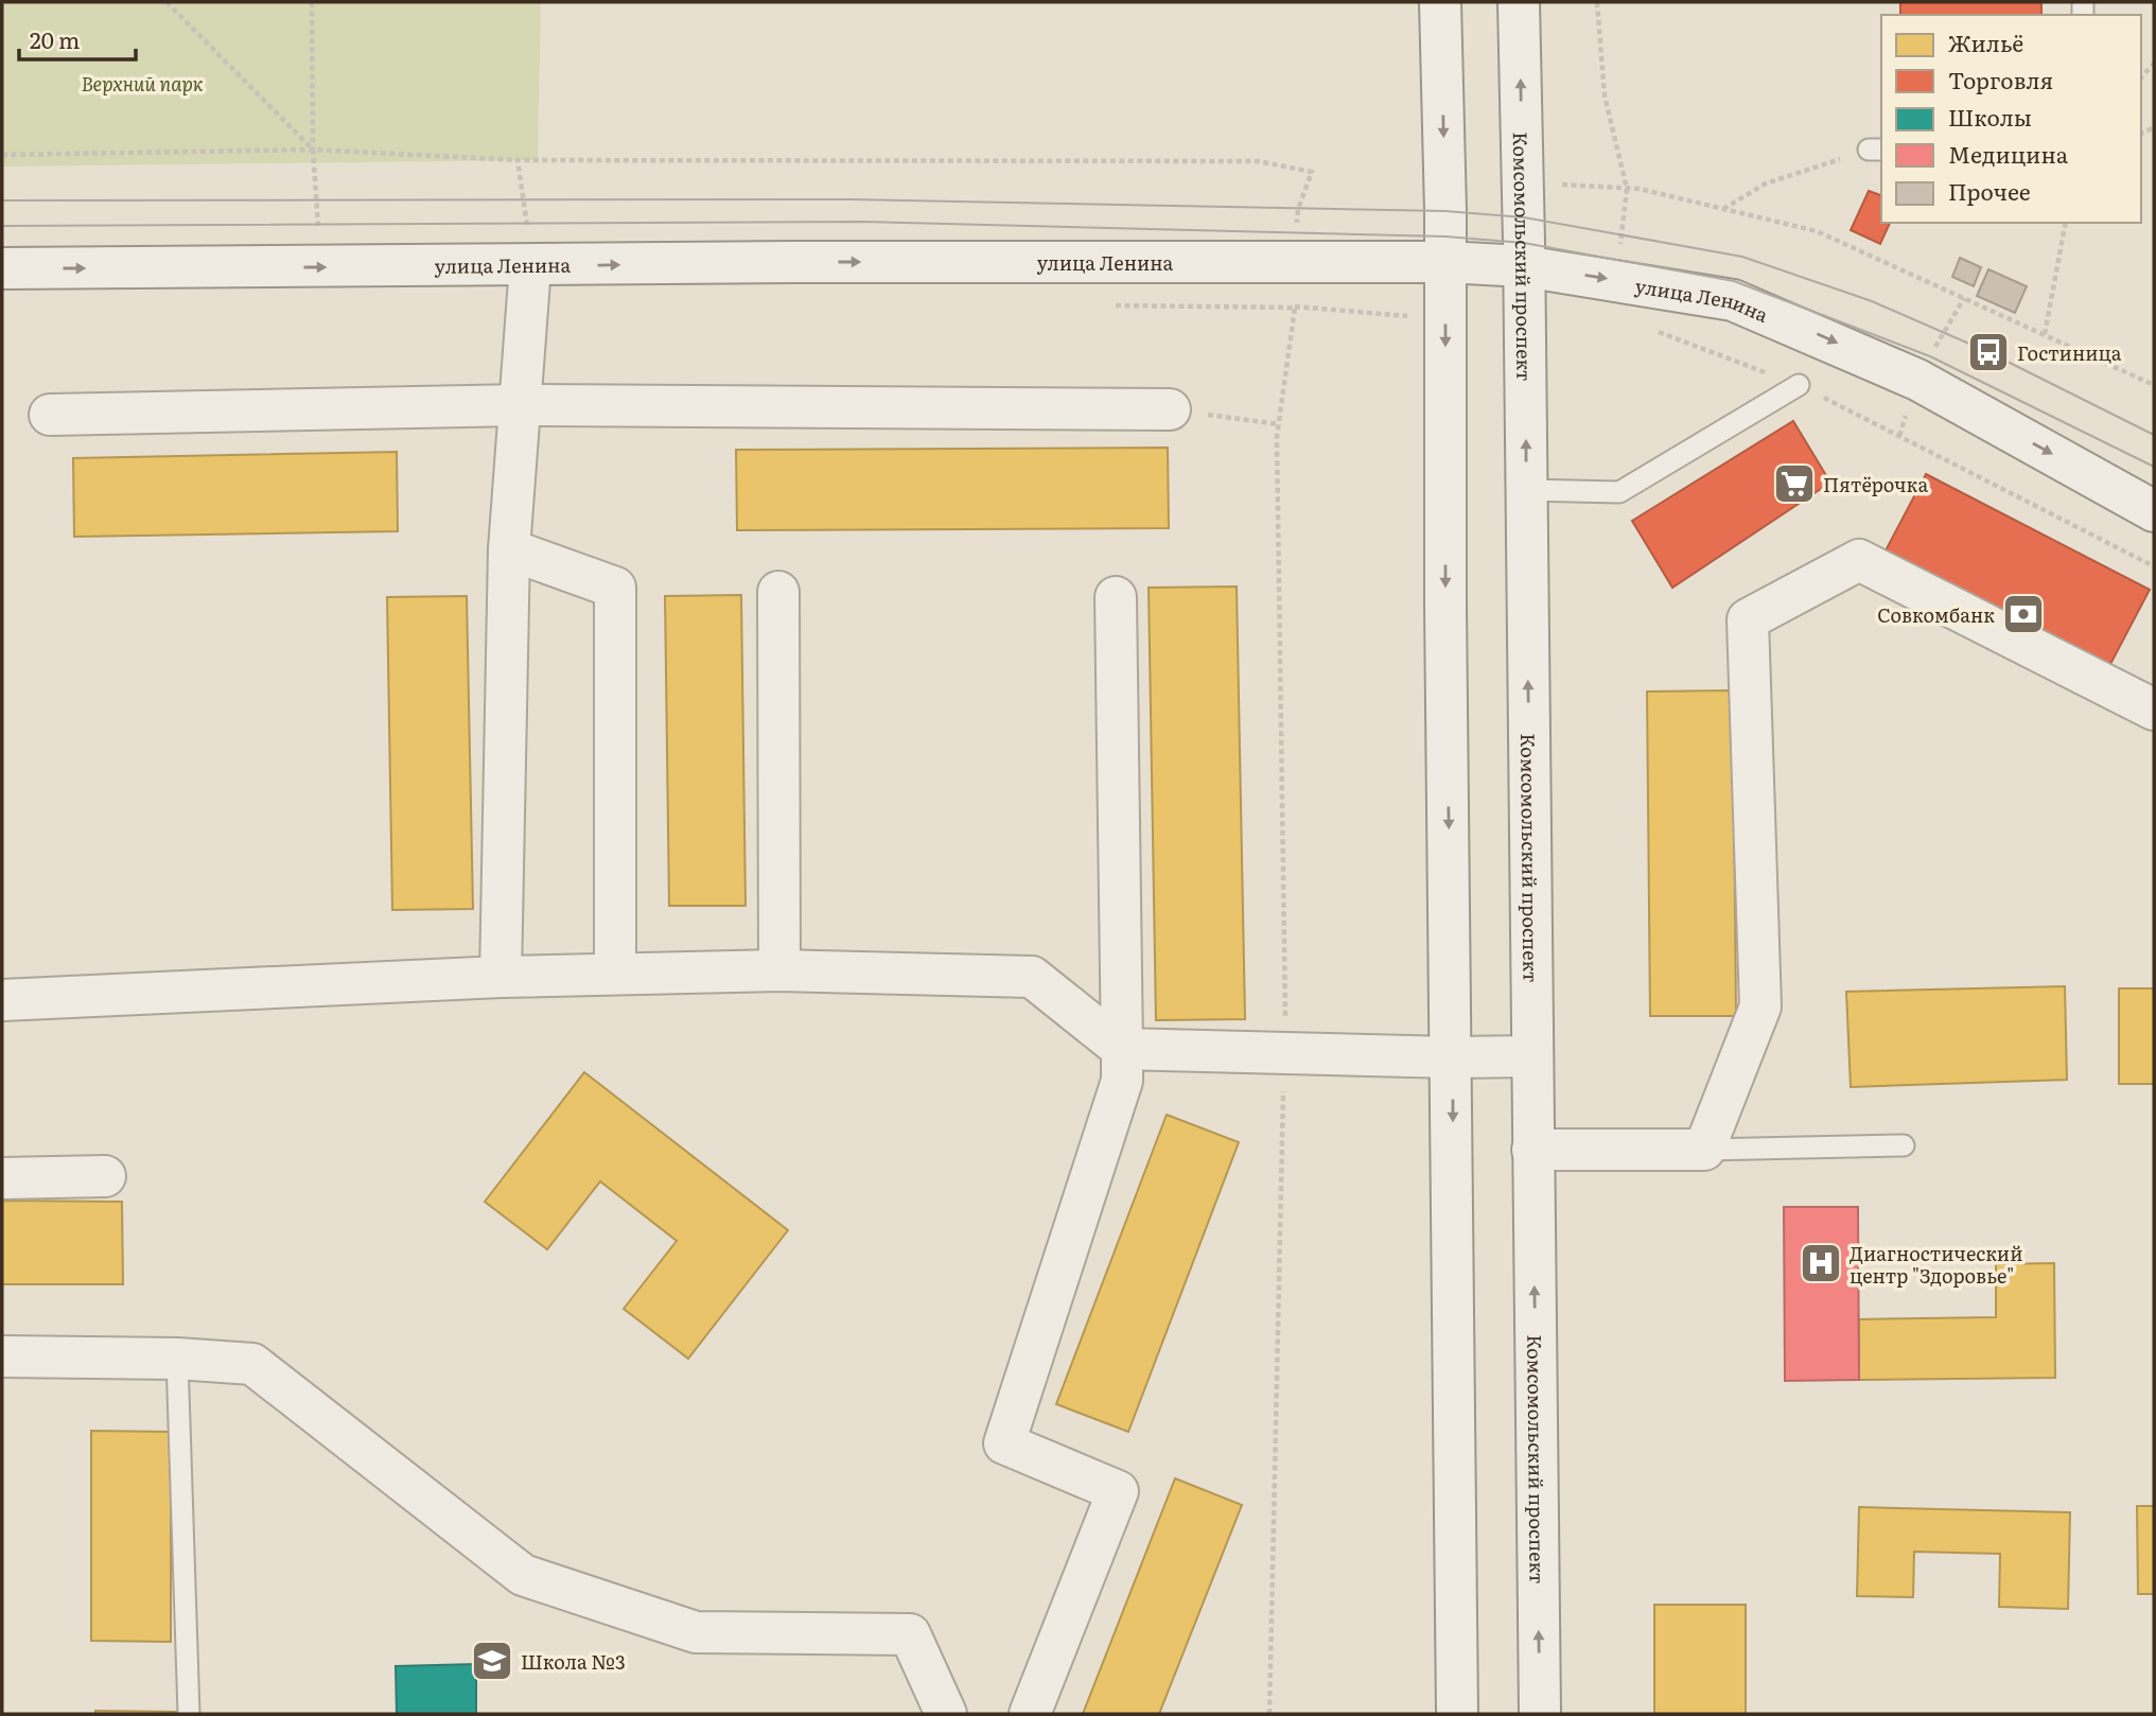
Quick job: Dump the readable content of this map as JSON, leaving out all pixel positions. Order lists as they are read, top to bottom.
{
  "streets": {
    "street": ["Комсомольский проспект", "улица Ленина"]
  },
  "crossings": [
    ["Комсомольский проспект", "улица Ленина"]
  ],
  "parks": ["Верхний парк"],
  "places": {
    "bus stop": ["Гостиница"],
    "supermarket": ["Пятёрочка"],
    "bank": ["Совкомбанк"],
    "hospital": ["Диагностический центр \"Здоровье\""],
    "school or university": ["Школа №3"]
  },
  "legend": [
    "Жильё",
    "Торговля",
    "Школы",
    "Медицина",
    "Прочее"
  ],
  "scale_bar": "20 m"
}
